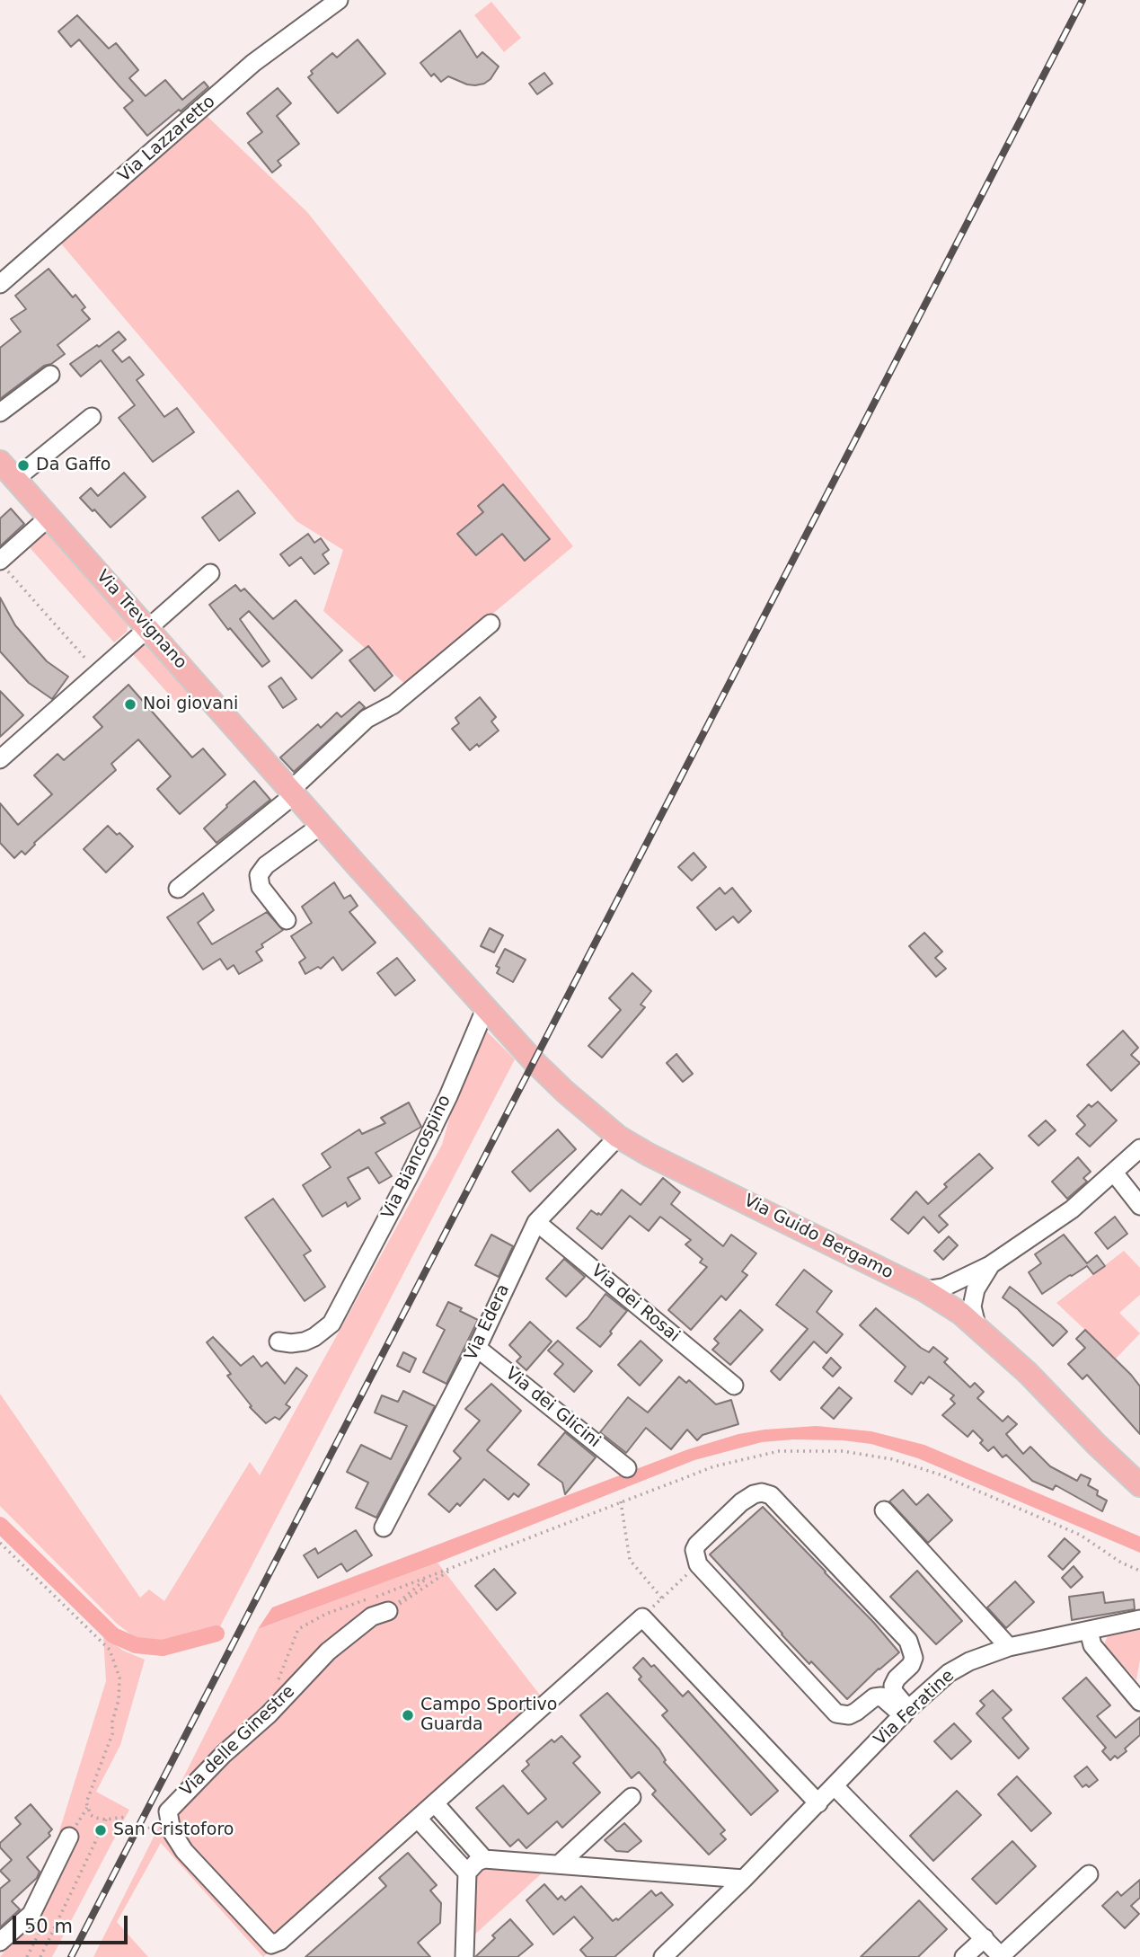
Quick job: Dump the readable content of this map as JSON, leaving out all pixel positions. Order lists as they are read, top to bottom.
{
  "streets": {
    "main road": ["Via Trevignano", "Via Guido Bergamo"],
    "street": [
      "Via Lazzaretto",
      "Via Biancospino",
      "Via dei Rosai",
      "Via Edera",
      "Via dei Glicini",
      "Via Feratine",
      "Via delle Ginestre"
    ]
  },
  "crossings": [
    ["Via Trevignano", "Via Biancospino"],
    ["Via Trevignano", "Via Guido Bergamo"],
    ["Via Biancospino", "Via Guido Bergamo"],
    ["Via Guido Bergamo", "Via Edera"],
    ["Via dei Rosai", "Via Edera"],
    ["Via Edera", "Via dei Glicini"]
  ],
  "places": [
    "Da Gaffo",
    "Noi giovani",
    "Campo Sportivo Guarda",
    "San Cristoforo"
  ],
  "scale_bar": "50 m"
}
